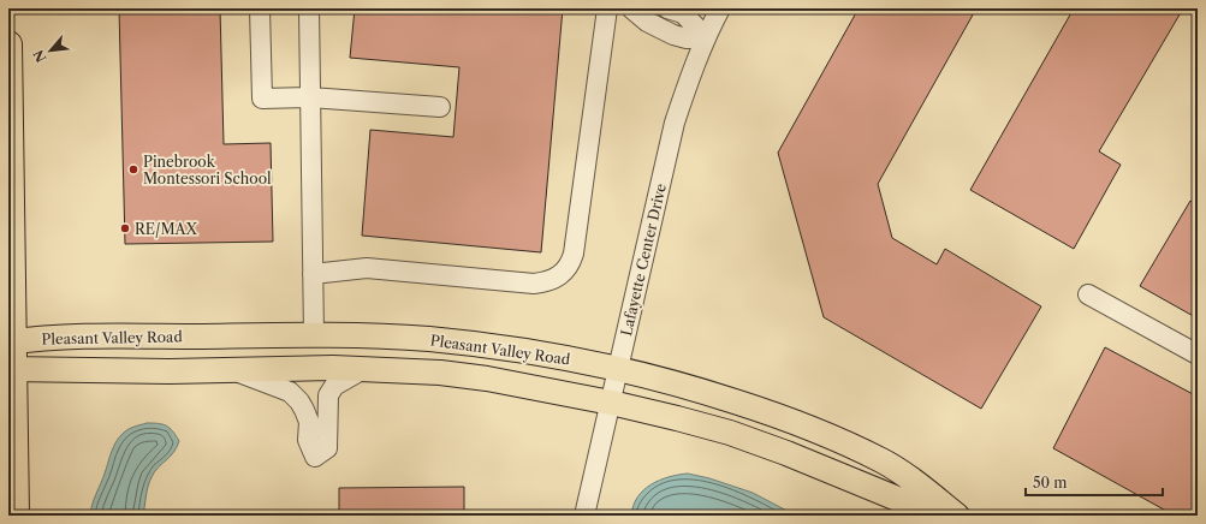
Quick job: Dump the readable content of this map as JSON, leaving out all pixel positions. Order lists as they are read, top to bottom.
{
  "streets": {
    "main road": ["Pleasant Valley Road"],
    "street": ["Lafayette Center Drive"]
  },
  "crossings": [
    ["Lafayette Center Drive", "Pleasant Valley Road"]
  ],
  "places": ["Pinebrook Montessori School", "RE/MAX"],
  "scale_bar": "50 m",
  "north": "bottom left"
}
